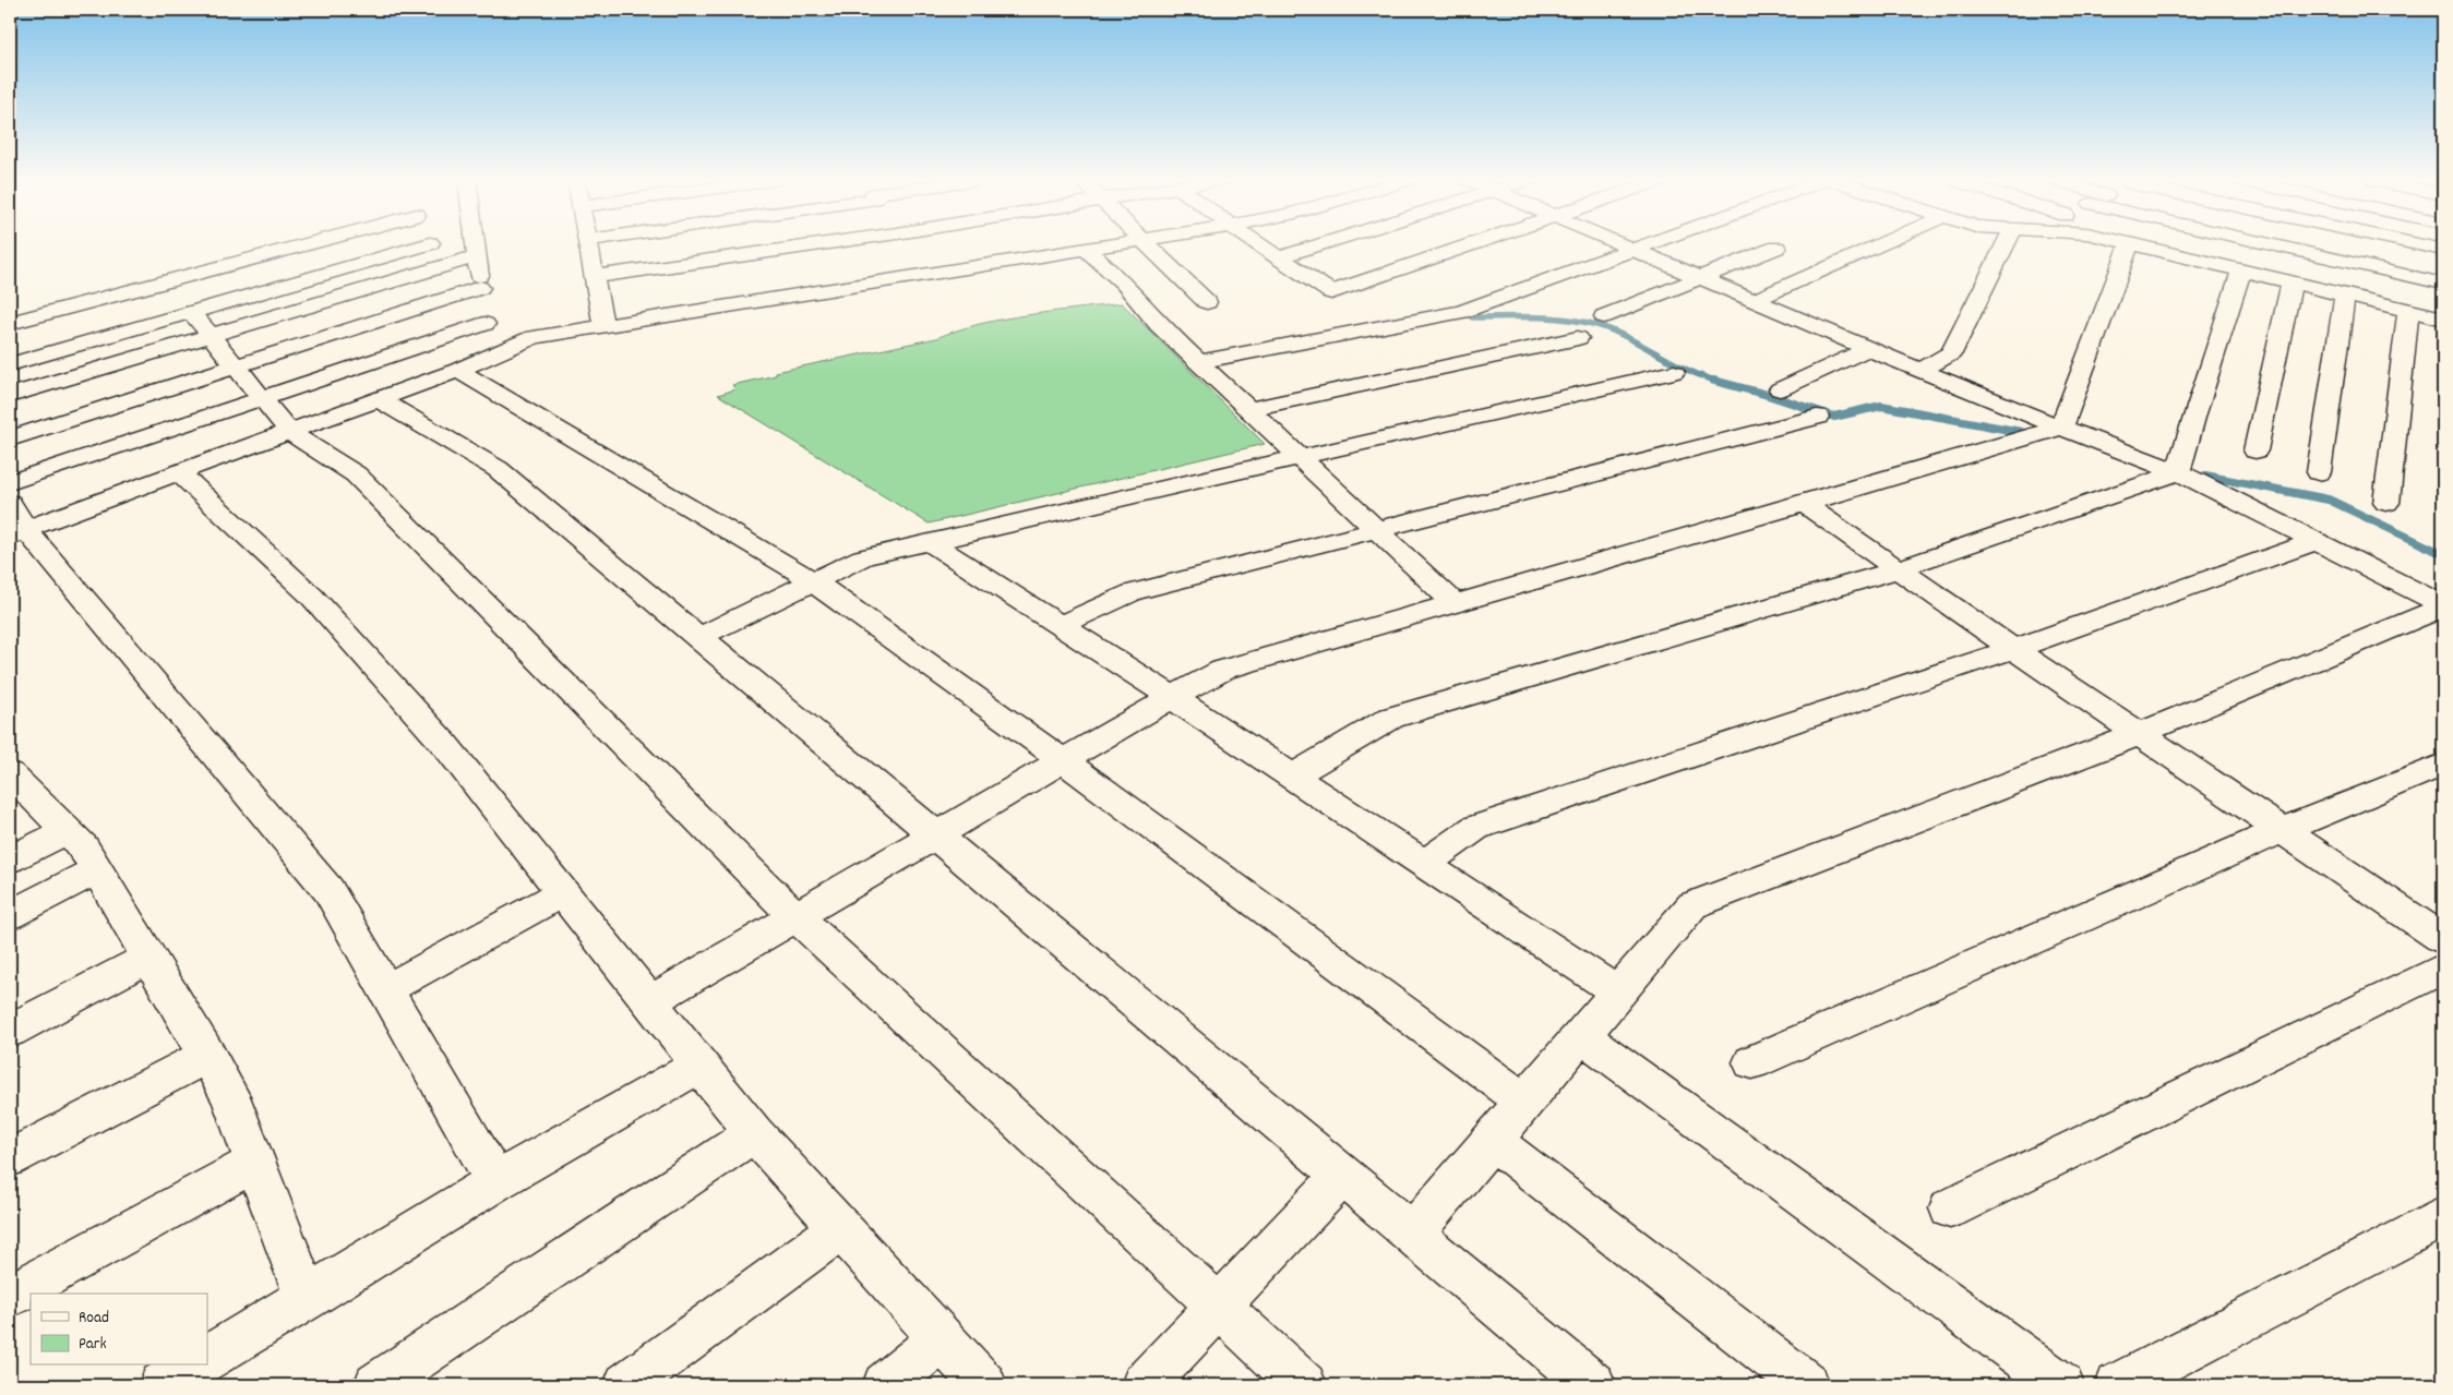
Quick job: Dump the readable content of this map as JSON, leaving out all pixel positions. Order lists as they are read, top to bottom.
{
  "legend": ["Road", "Park"]
}
